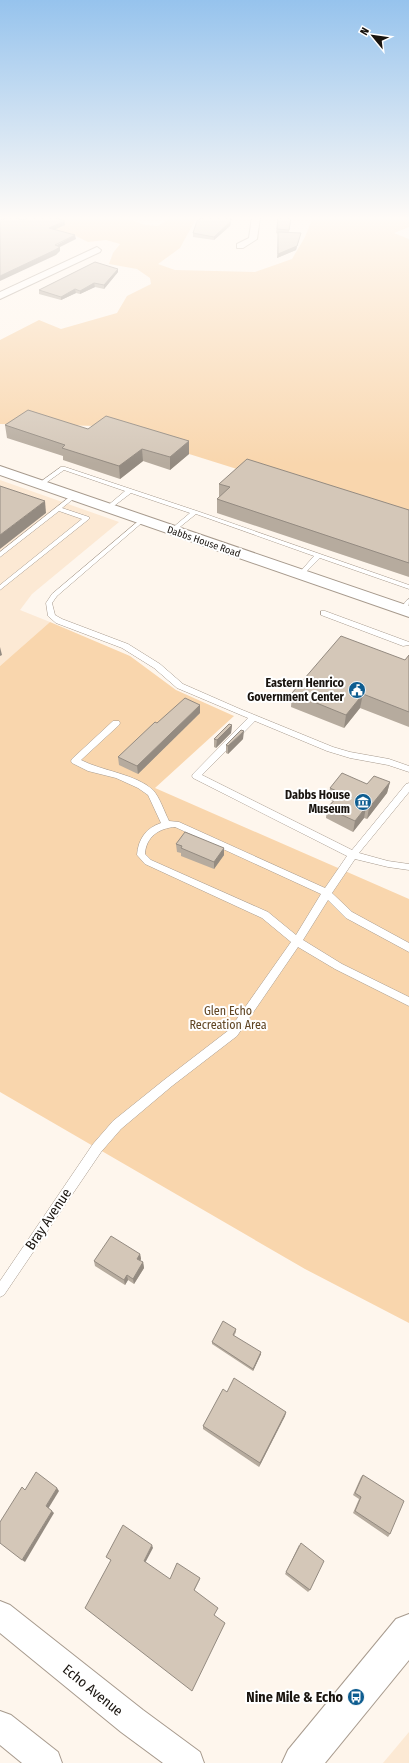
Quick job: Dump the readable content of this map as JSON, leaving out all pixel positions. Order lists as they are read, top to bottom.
{
  "streets": {
    "street": ["Dabbs House Road", "Echo Avenue"],
    "lane": ["Bray Avenue"]
  },
  "parks": ["Glen Echo Recreation Area"],
  "places": {
    "public building": ["Eastern Henrico Government Center"],
    "museum": ["Dabbs House Museum"],
    "bus stop": ["Nine Mile & Echo"]
  },
  "north": "top left"
}
